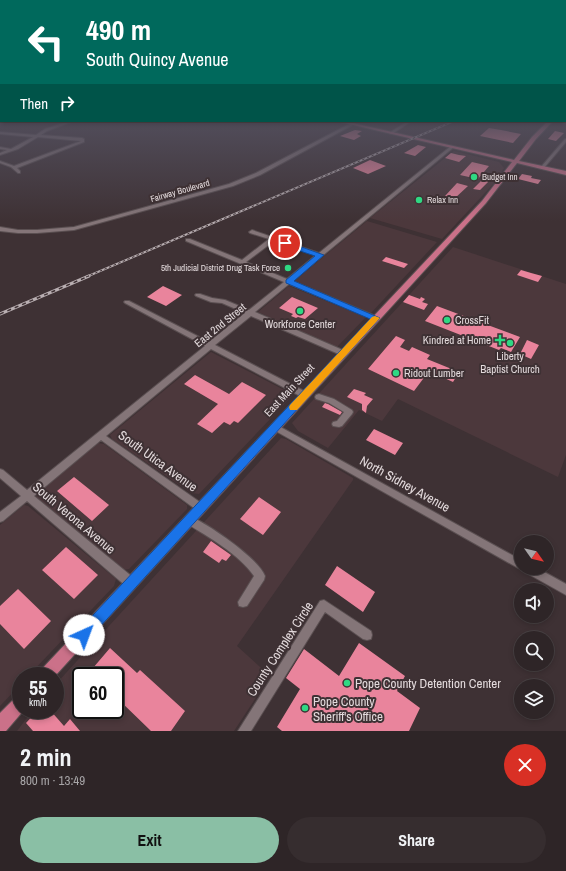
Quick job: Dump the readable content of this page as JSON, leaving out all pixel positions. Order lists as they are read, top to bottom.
{
  "streets": {
    "main road": ["East Main Street"],
    "street": [
      "Fairway Boulevard",
      "East 2nd Street",
      "South Utica Avenue",
      "North Sidney Avenue",
      "South Verona Avenue",
      "County Complex Circle"
    ]
  },
  "crossings": [
    ["East 2nd Street", "South Utica Avenue"],
    ["East 2nd Street", "South Verona Avenue"],
    ["East Main Street", "South Utica Avenue"],
    ["East Main Street", "North Sidney Avenue"],
    ["East Main Street", "South Verona Avenue"]
  ],
  "places": {
    "other": [
      "Budget Inn",
      "Relax Inn",
      "5th Judicial District Drug Task Force",
      "Workforce Center",
      "CrossFit",
      "Liberty Baptist Church",
      "Ridout Lumber",
      "Pope County Detention Center",
      "Pope County Sheriff's Office"
    ],
    "health": ["Kindred at Home"]
  },
  "north": "bottom right",
  "page": {
    "turn": ["490 m", "South Quincy Avenue"],
    "then": "Then",
    "speed": "55 km/h",
    "limit": "60",
    "heading": ["2 min", "800 m · 13:49"],
    "buttons": ["Exit", "Share"]
  }
}
